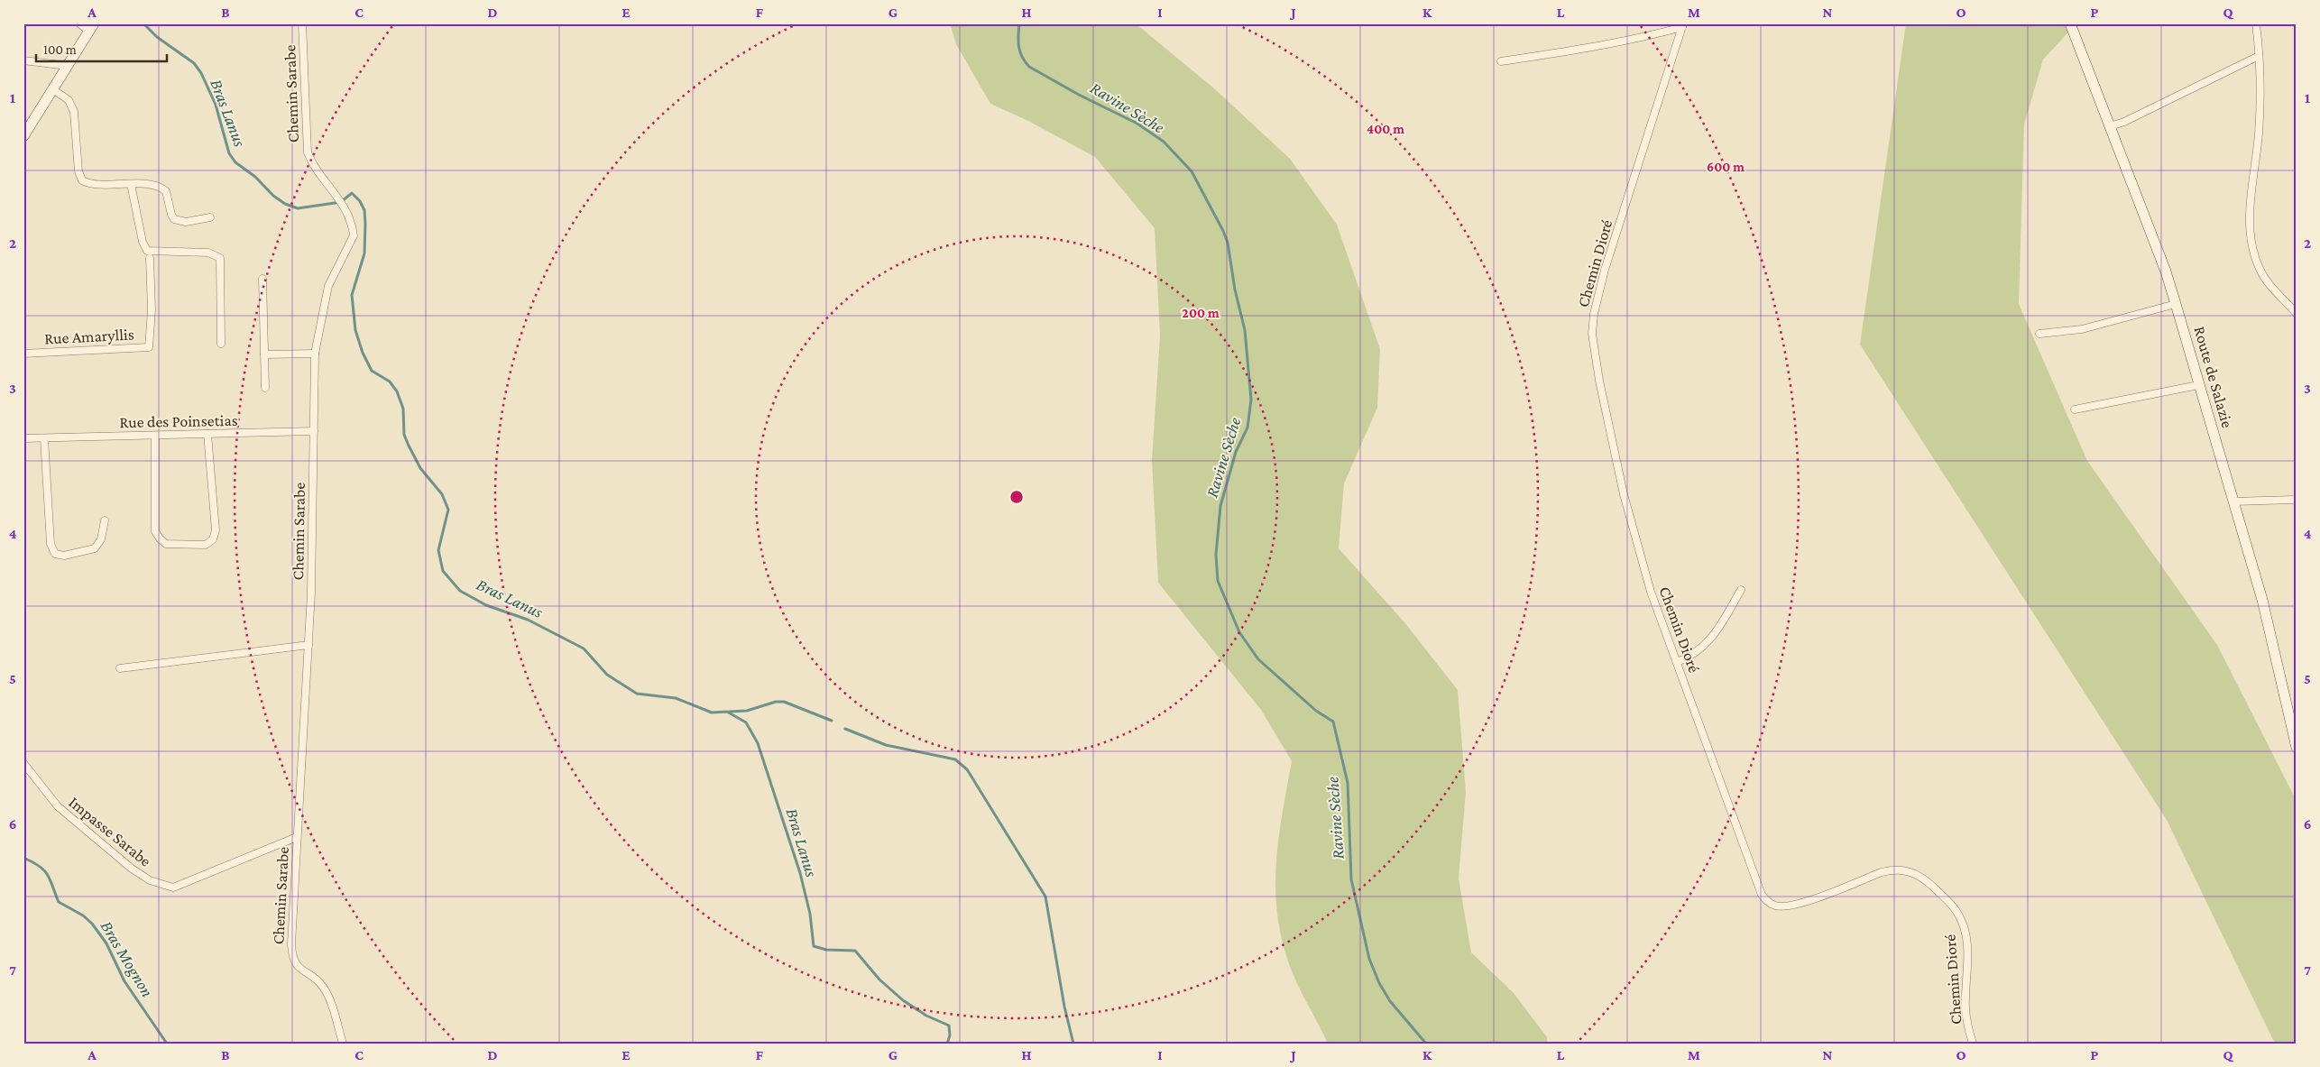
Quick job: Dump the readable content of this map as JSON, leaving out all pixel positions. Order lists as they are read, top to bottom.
{
  "streets": {
    "main road": ["Route de Salazie"],
    "street": [
      "Chemin Sarabe",
      "Chemin Dioré",
      "Rue Amaryllis",
      "Rue des Poinsetias",
      "Impasse Sarabe"
    ]
  },
  "crossings": [
    ["Chemin Sarabe", "Rue des Poinsetias"],
    ["Chemin Sarabe", "Impasse Sarabe"]
  ],
  "water": ["Ravine Sèche", "Bras Lanus", "Bras Mognon"],
  "scale_bar": "100 m",
  "grid": {
    "columns": [
      "A",
      "B",
      "C",
      "D",
      "E",
      "F",
      "G",
      "H",
      "I",
      "J",
      "K",
      "L",
      "M",
      "N",
      "O",
      "P",
      "Q"
    ],
    "rows": [
      "1",
      "2",
      "3",
      "4",
      "5",
      "6",
      "7"
    ]
  },
  "rings": ["400 m", "600 m", "200 m"]
}
